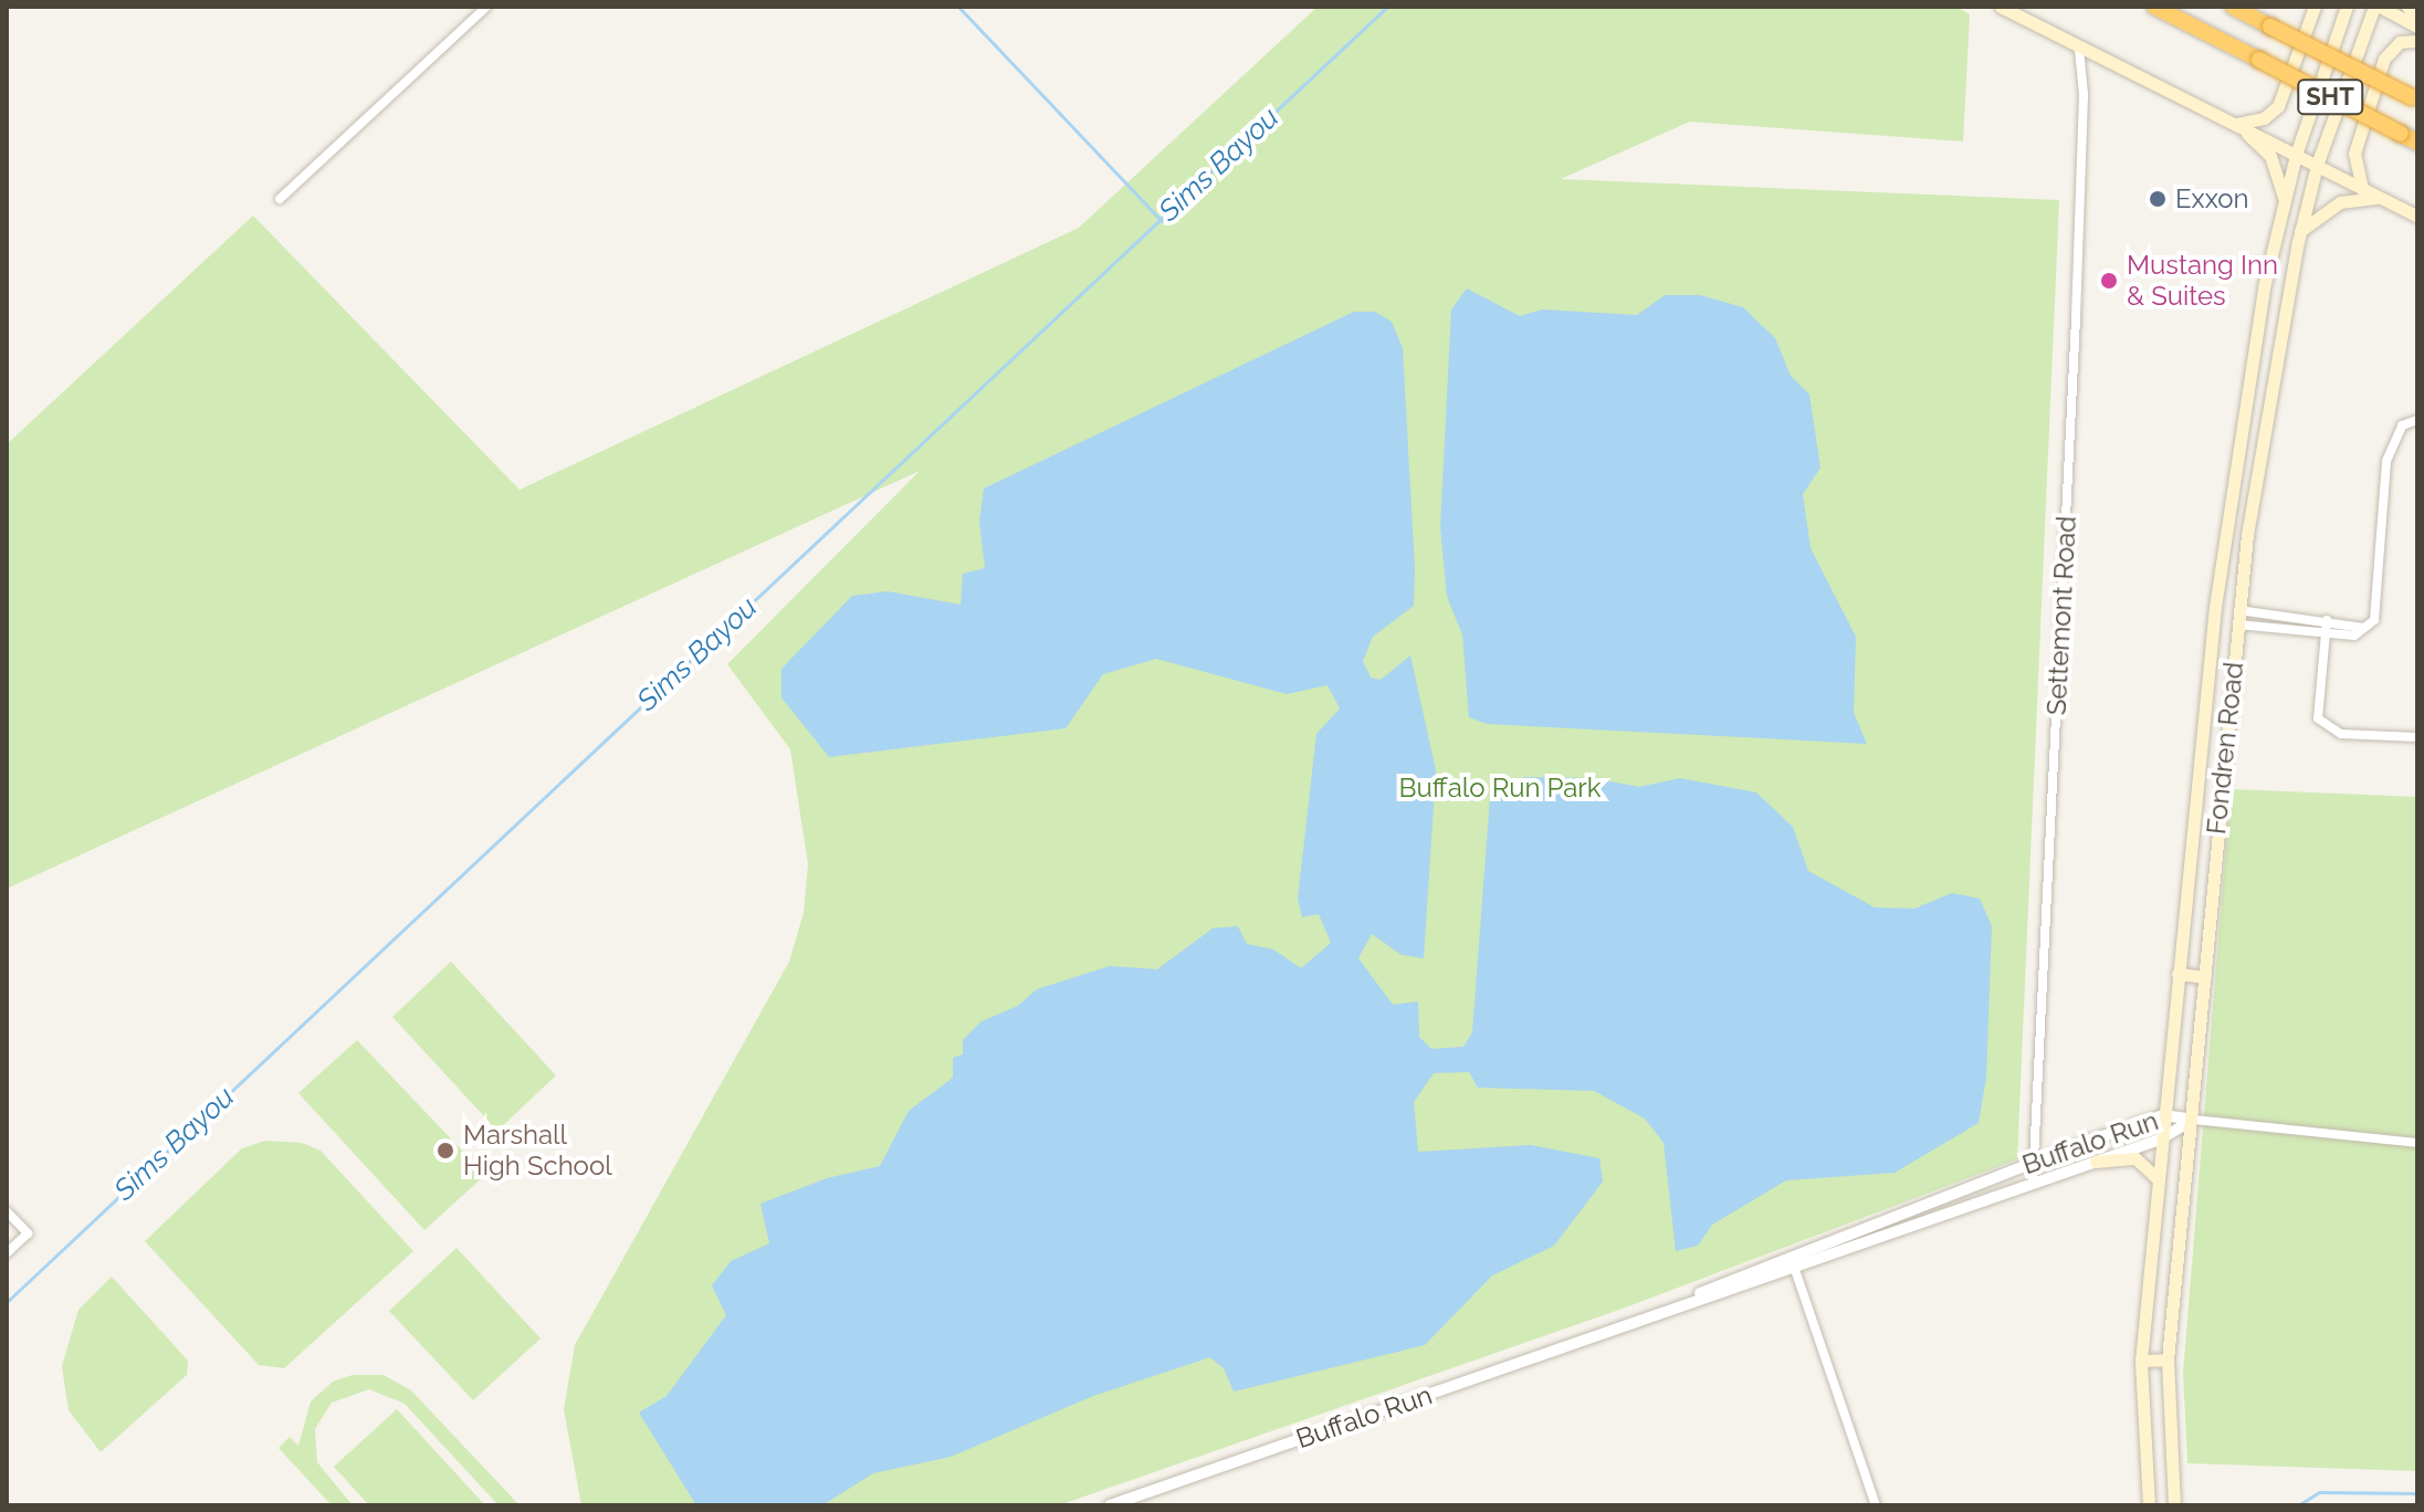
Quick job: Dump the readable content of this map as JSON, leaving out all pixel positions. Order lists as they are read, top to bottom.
{
  "streets": {
    "highway": ["SHT"],
    "main road": ["Fondren Road"],
    "street": ["Settemont Road", "Buffalo Run"]
  },
  "crossings": [
    ["Settemont Road", "Buffalo Run"],
    ["Fondren Road", "Buffalo Run"]
  ],
  "water": ["Sims Bayou"],
  "parks": ["Buffalo Run Park"],
  "places": ["Exxon", "Mustang Inn & Suites", "Marshall High School"]
}
